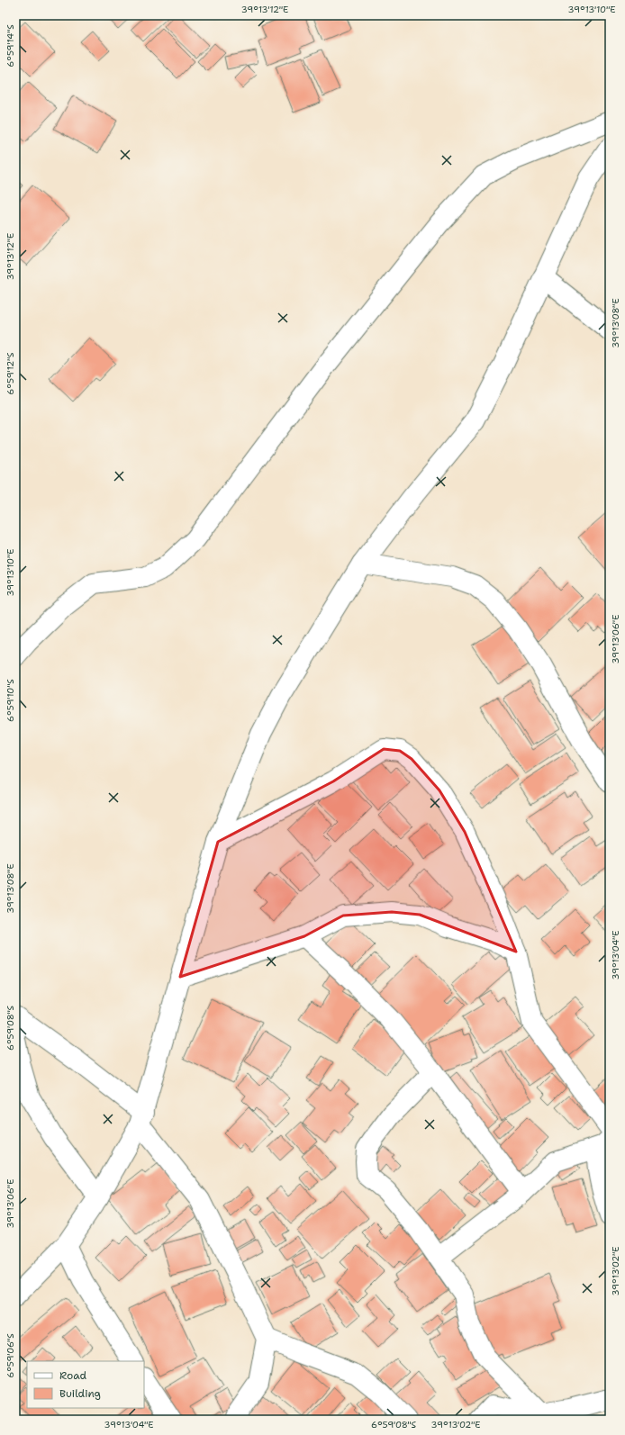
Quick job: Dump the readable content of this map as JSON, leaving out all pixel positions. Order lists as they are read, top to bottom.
{
  "legend": ["Road", "Building"],
  "coordinates": [
    "39°13'12\"E",
    "39°13'10\"E",
    "6°59'14\"S",
    "39°13'08\"E",
    "6°59'12\"S",
    "39°13'06\"E",
    "6°59'10\"S",
    "39°13'04\"E",
    "6°59'08\"S",
    "39°13'02\"E",
    "6°59'06\"S"
  ]
}
